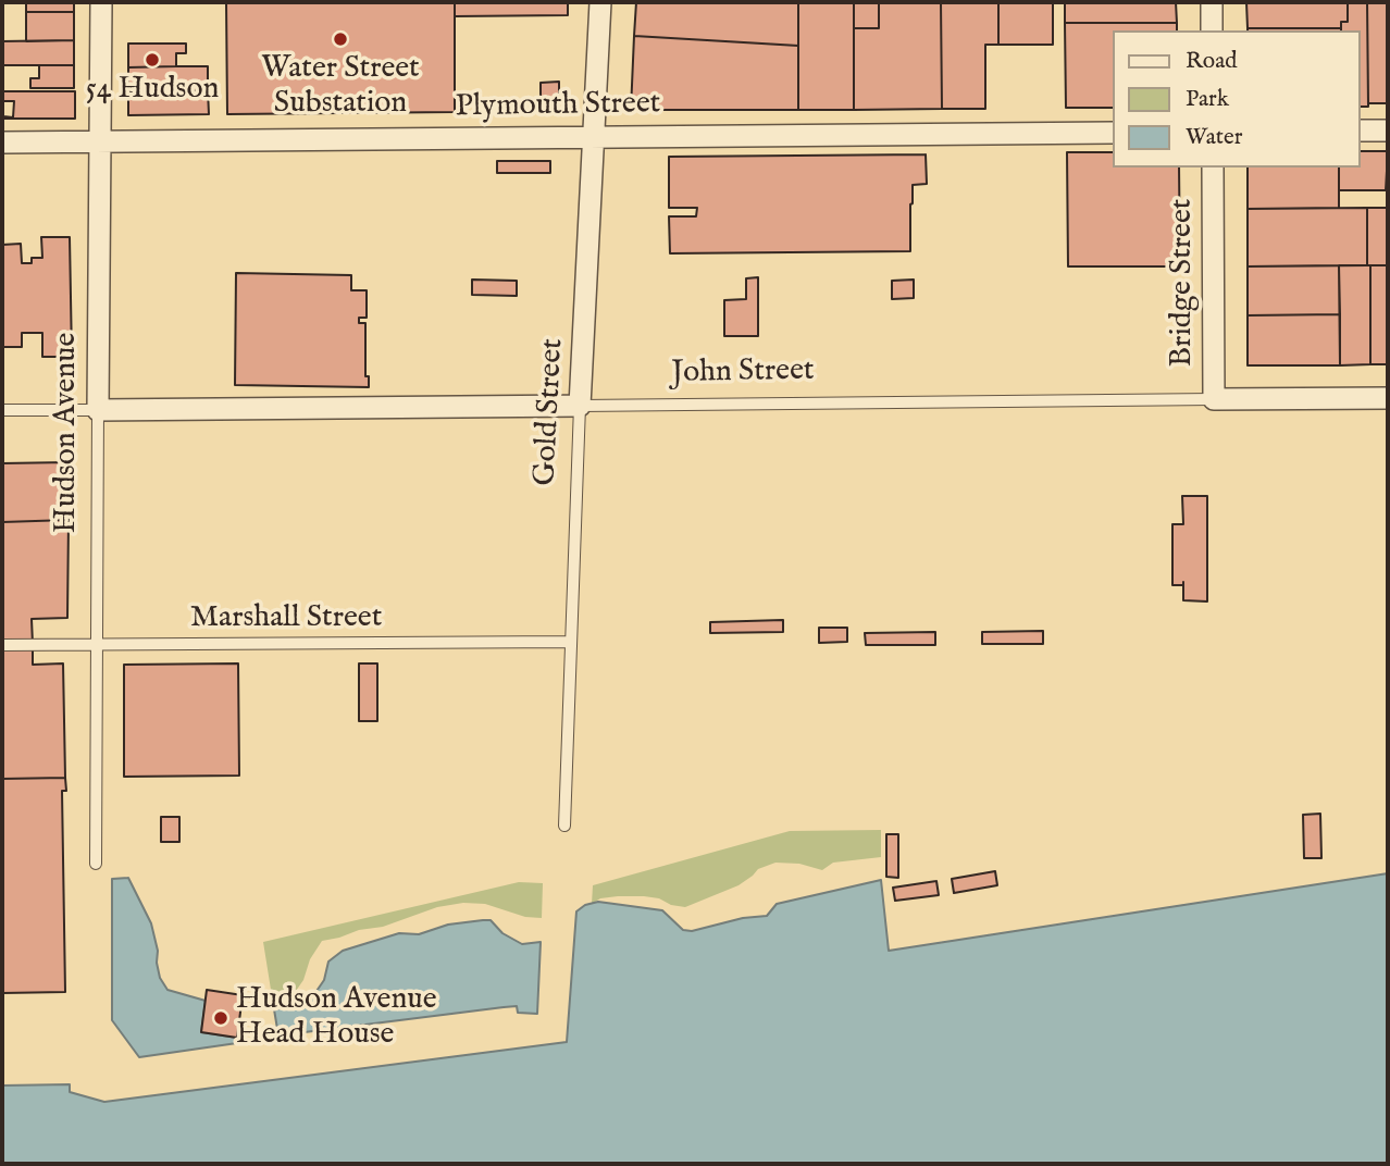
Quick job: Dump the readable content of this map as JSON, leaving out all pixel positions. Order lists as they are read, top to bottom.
{
  "streets": {
    "street": [
      "Plymouth Street",
      "Bridge Street",
      "John Street",
      "Gold Street",
      "Hudson Avenue"
    ],
    "lane": ["Marshall Street"]
  },
  "crossings": [
    ["Plymouth Street", "Gold Street"],
    ["Plymouth Street", "Hudson Avenue"],
    ["Bridge Street", "John Street"],
    ["John Street", "Gold Street"],
    ["John Street", "Hudson Avenue"],
    ["Gold Street", "Marshall Street"],
    ["Hudson Avenue", "Marshall Street"]
  ],
  "places": ["Water Street Substation", "54 Hudson", "Hudson Avenue Head House"],
  "legend": ["Road", "Park", "Water"]
}
